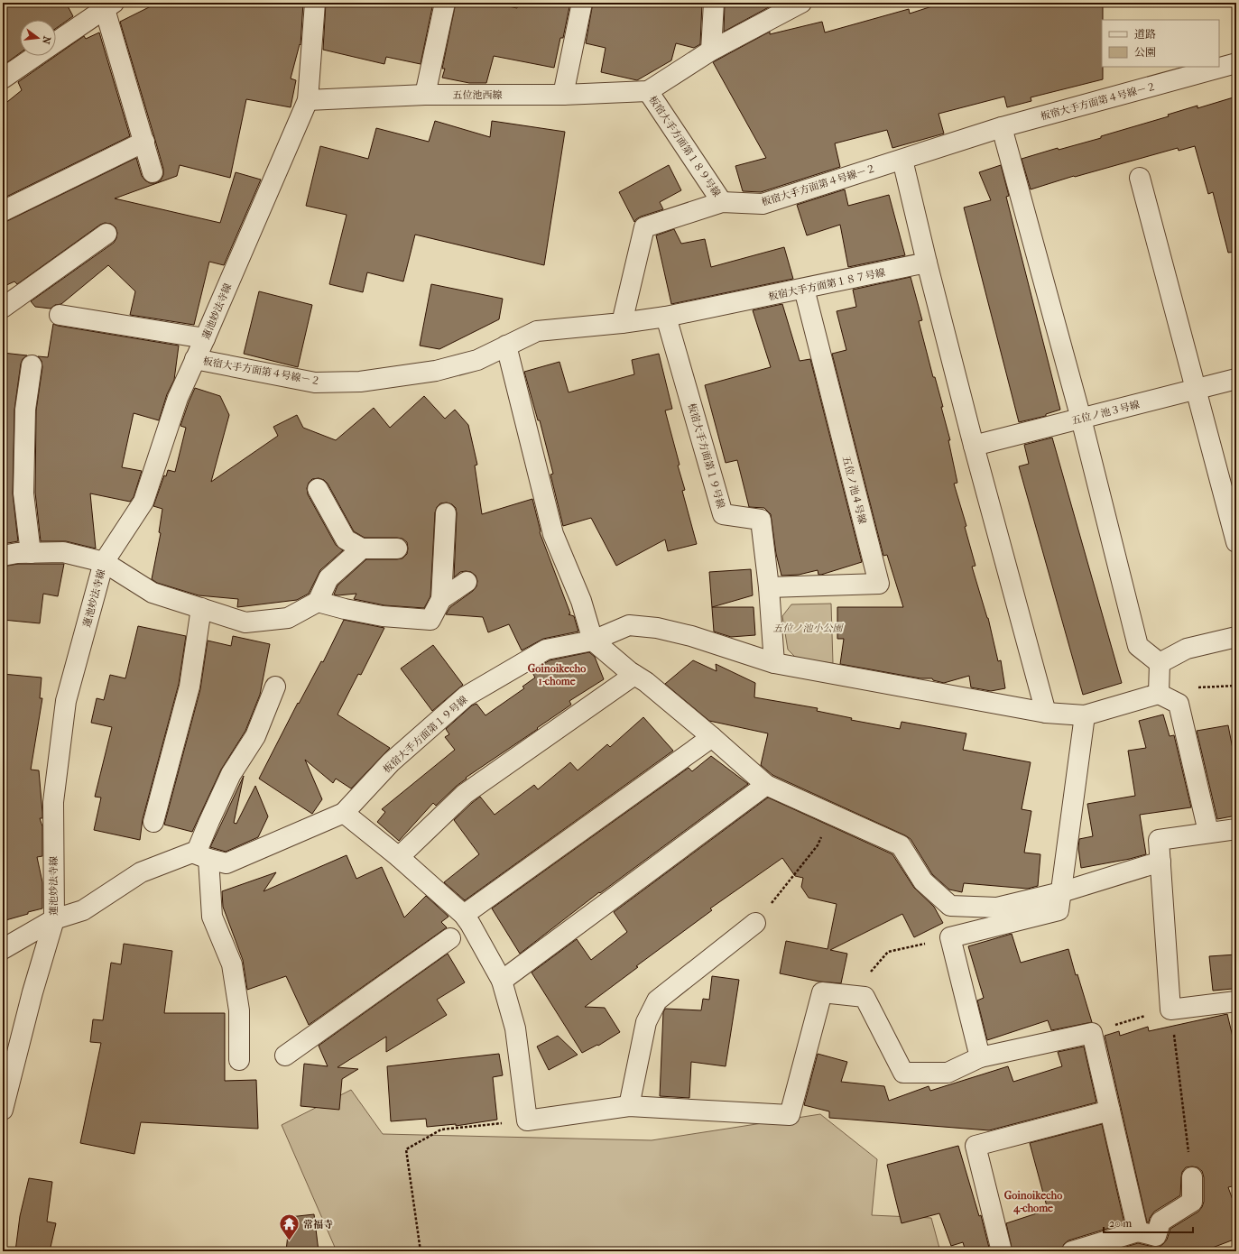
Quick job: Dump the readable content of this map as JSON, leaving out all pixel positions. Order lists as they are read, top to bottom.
{
  "streets": {
    "street": [
      "五位池西線",
      "板宿大手方面第４号線－２",
      "板宿大手方面第１８９号線",
      "板宿大手方面第１８７号線",
      "蓮池妙法寺線",
      "五位ノ池３号線",
      "板宿大手方面第１９号線",
      "五位ノ池４号線"
    ]
  },
  "crossings": [
    ["五位池西線", "板宿大手方面第１８９号線"],
    ["五位池西線", "蓮池妙法寺線"],
    ["板宿大手方面第４号線－２", "板宿大手方面第１８９号線"],
    ["板宿大手方面第４号線－２", "板宿大手方面第１８７号線"],
    ["板宿大手方面第４号線－２", "蓮池妙法寺線"],
    ["板宿大手方面第１８７号線", "板宿大手方面第１９号線"],
    ["板宿大手方面第１８７号線", "五位ノ池４号線"],
    ["蓮池妙法寺線", "板宿大手方面第１９号線"],
    ["板宿大手方面第１９号線", "五位ノ池４号線"]
  ],
  "districts": ["Goinoikecho 1-chome", "Goinoikecho 4-chome"],
  "parks": ["五位ノ池小公園"],
  "places": {
    "temple": ["常福寺"]
  },
  "legend": ["道路", "公園"],
  "scale_bar": "20 m",
  "north": "right"
}
